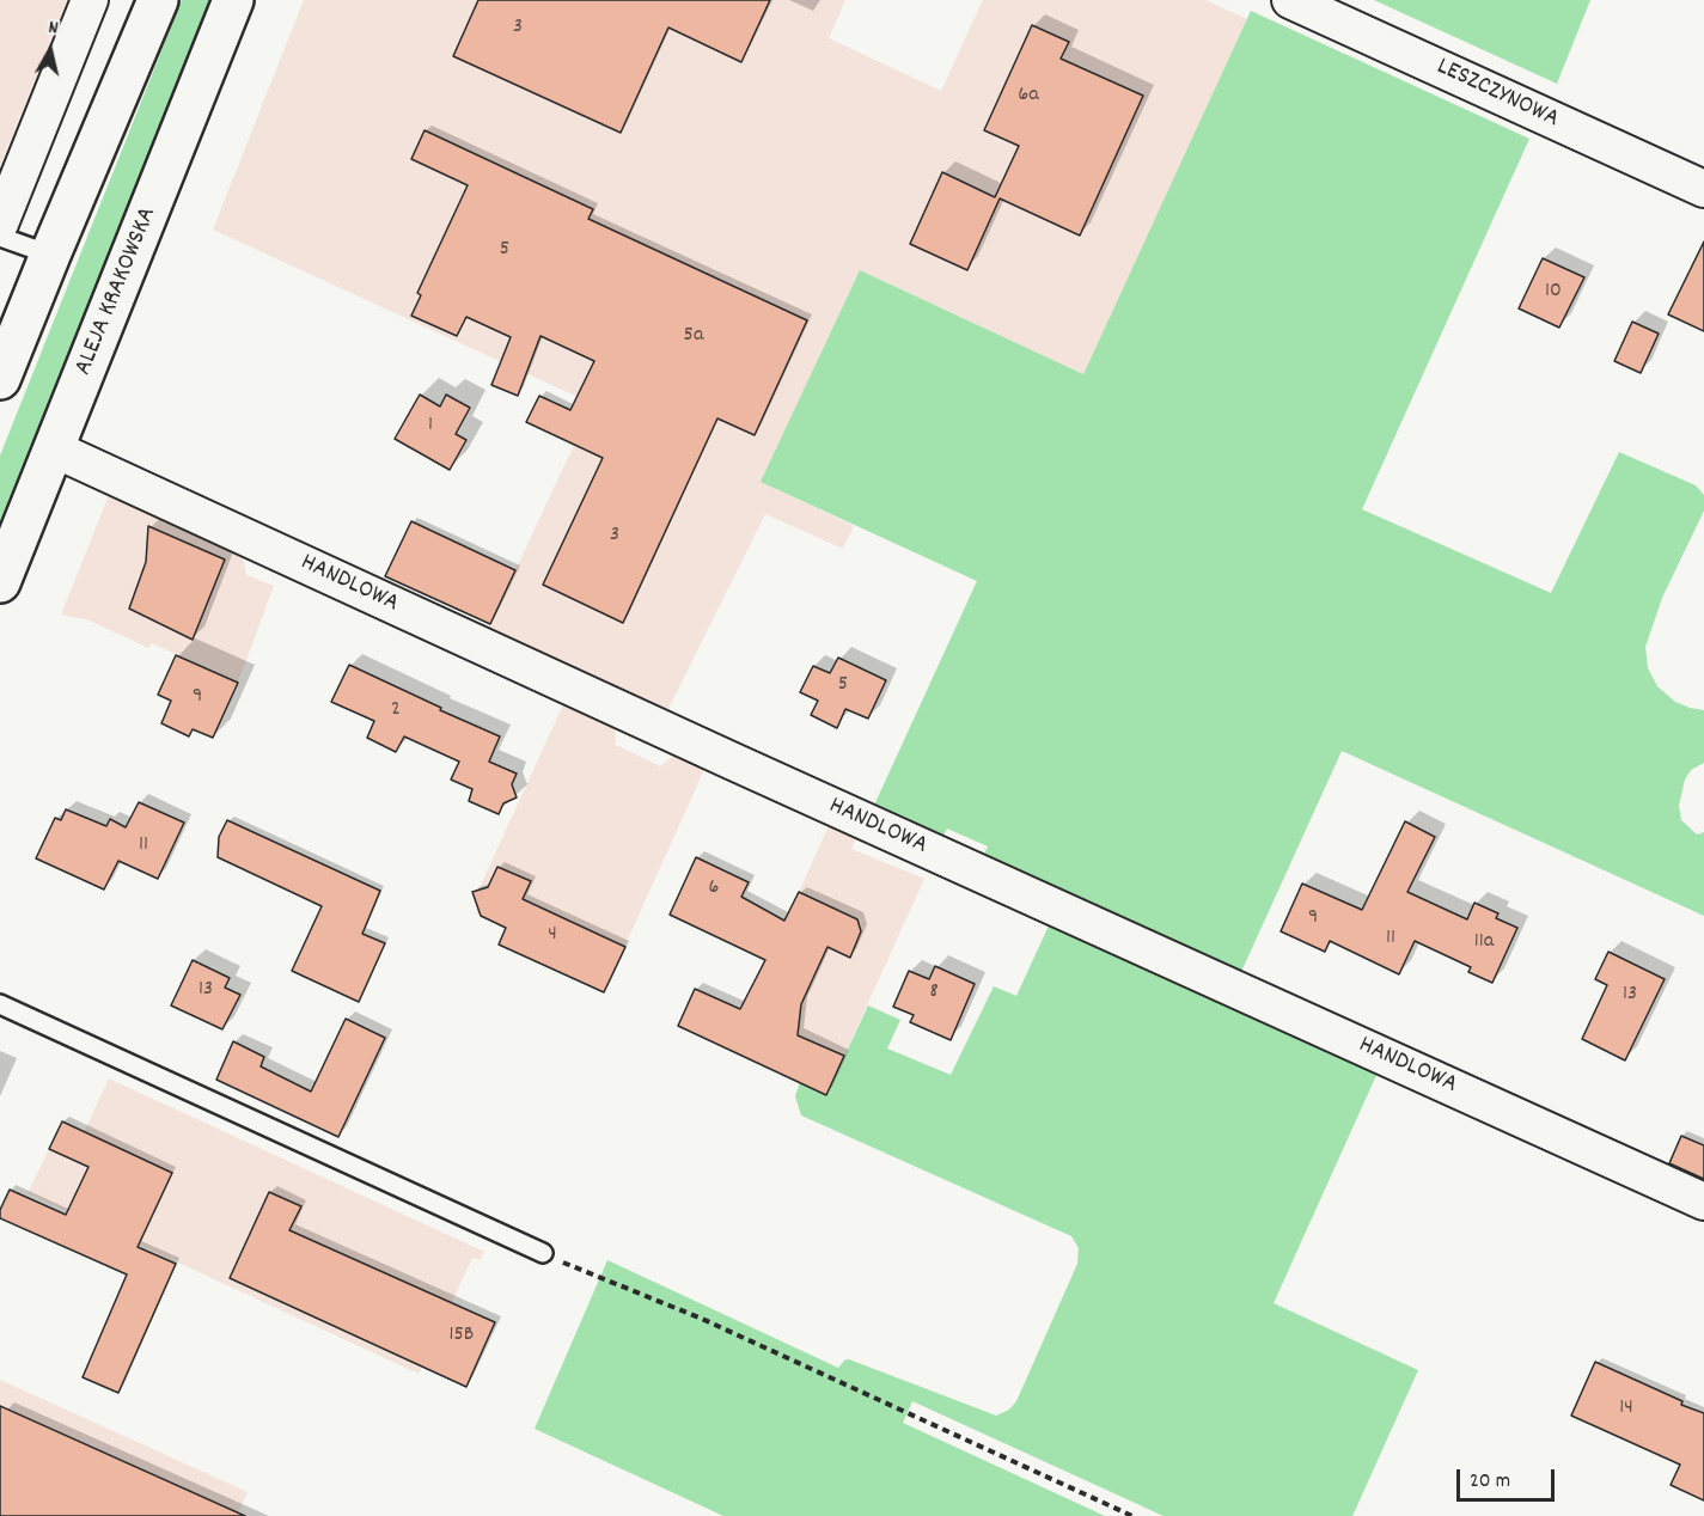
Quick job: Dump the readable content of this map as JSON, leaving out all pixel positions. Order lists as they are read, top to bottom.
{
  "streets": {
    "main road": ["ALEJA KRAKOWSKA"],
    "street": ["LESZCZYNOWA", "HANDLOWA"]
  },
  "crossings": [
    ["ALEJA KRAKOWSKA", "HANDLOWA"]
  ],
  "house_numbers": [
    "3",
    "6a",
    "5",
    "10",
    "5a",
    "1",
    "3",
    "5",
    "9",
    "2",
    "11",
    "6",
    "9",
    "4",
    "11",
    "11a",
    "13",
    "8",
    "13",
    "15B",
    "14"
  ],
  "scale_bar": "20 m",
  "north": "top"
}
